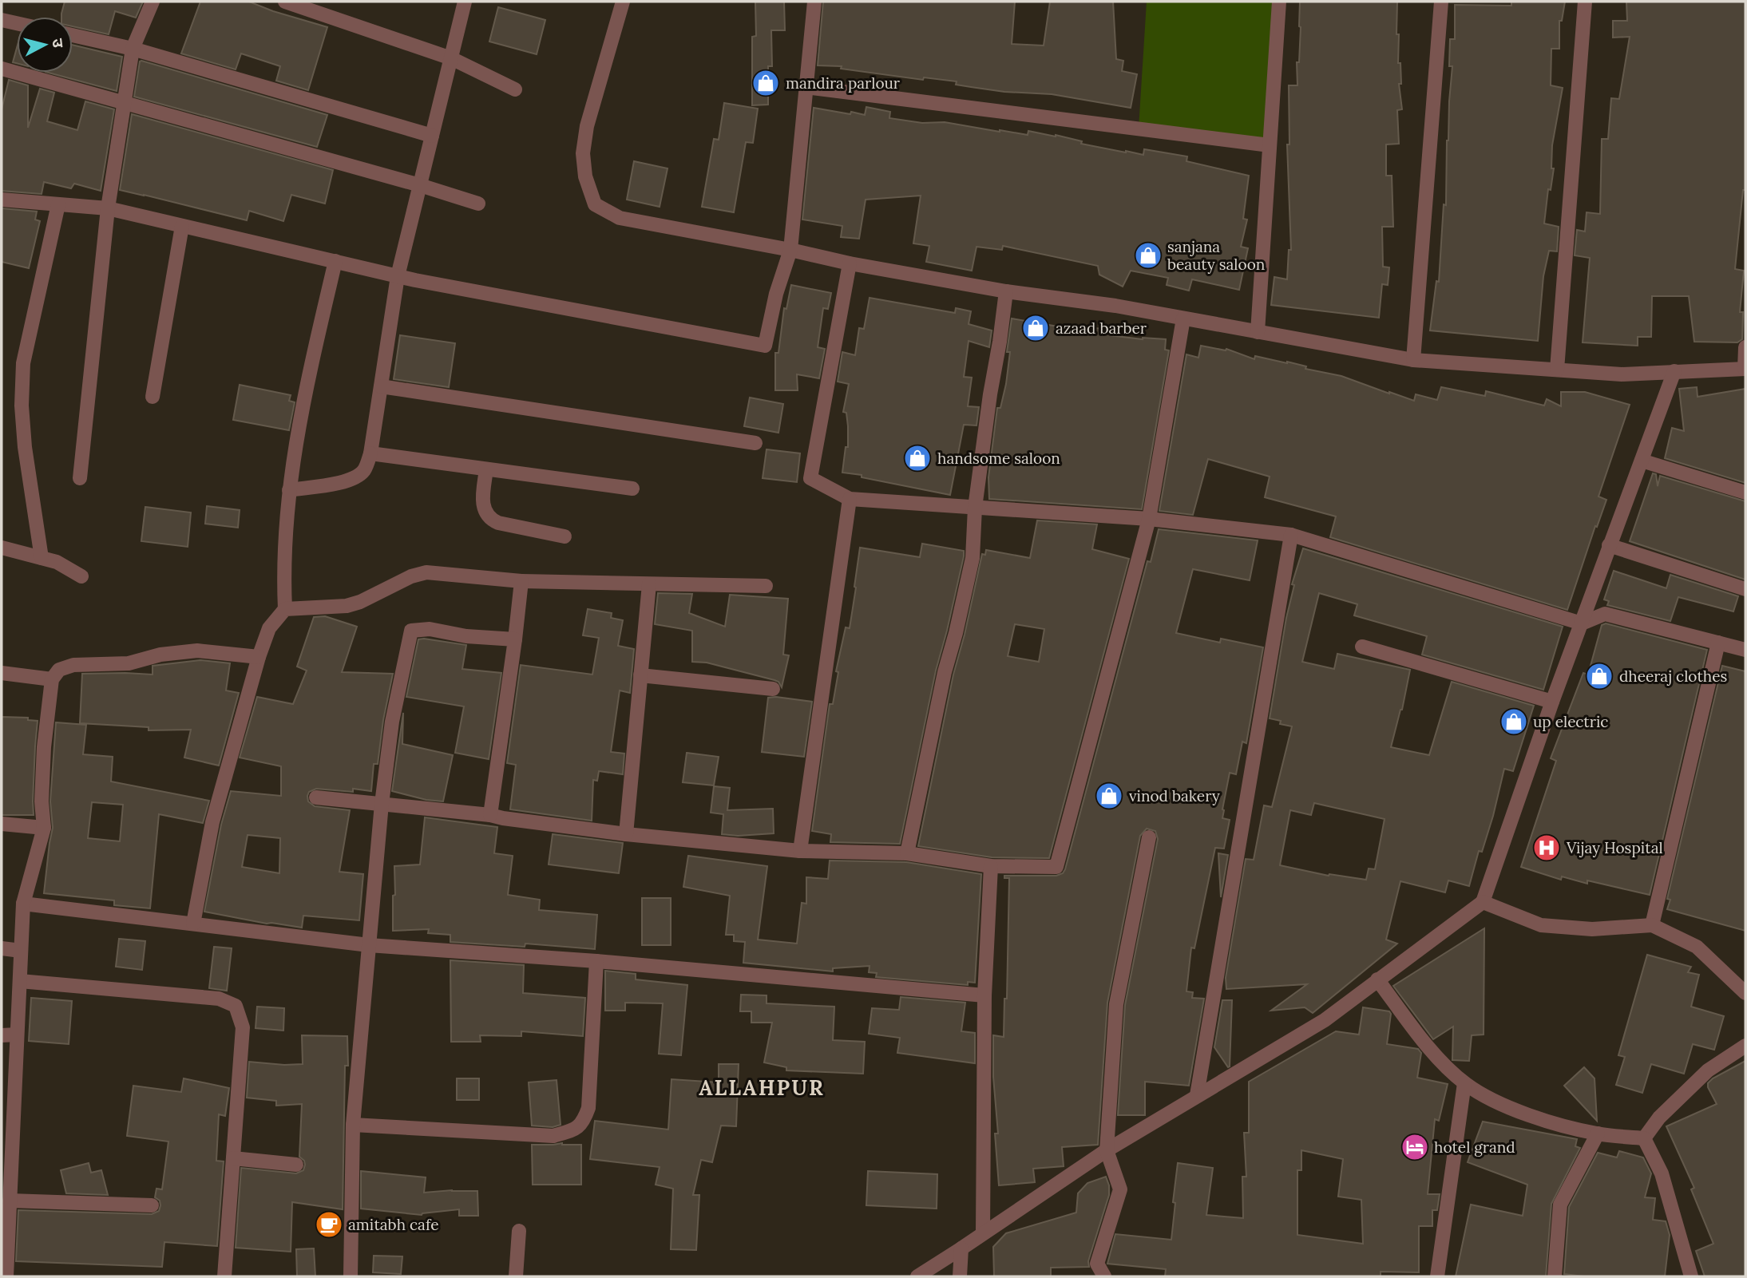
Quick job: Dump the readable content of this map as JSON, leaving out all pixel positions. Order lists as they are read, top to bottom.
{
  "districts": ["ALLAHPUR"],
  "places": {
    "shop": [
      "mandira parlour",
      "sanjana beauty saloon",
      "azaad barber",
      "handsome saloon",
      "dheeraj clothes",
      "up electric",
      "vinod bakery"
    ],
    "hospital": ["Vijay Hospital"],
    "hotel": ["hotel grand"],
    "cafe": ["amitabh cafe"]
  },
  "north": "right"
}
